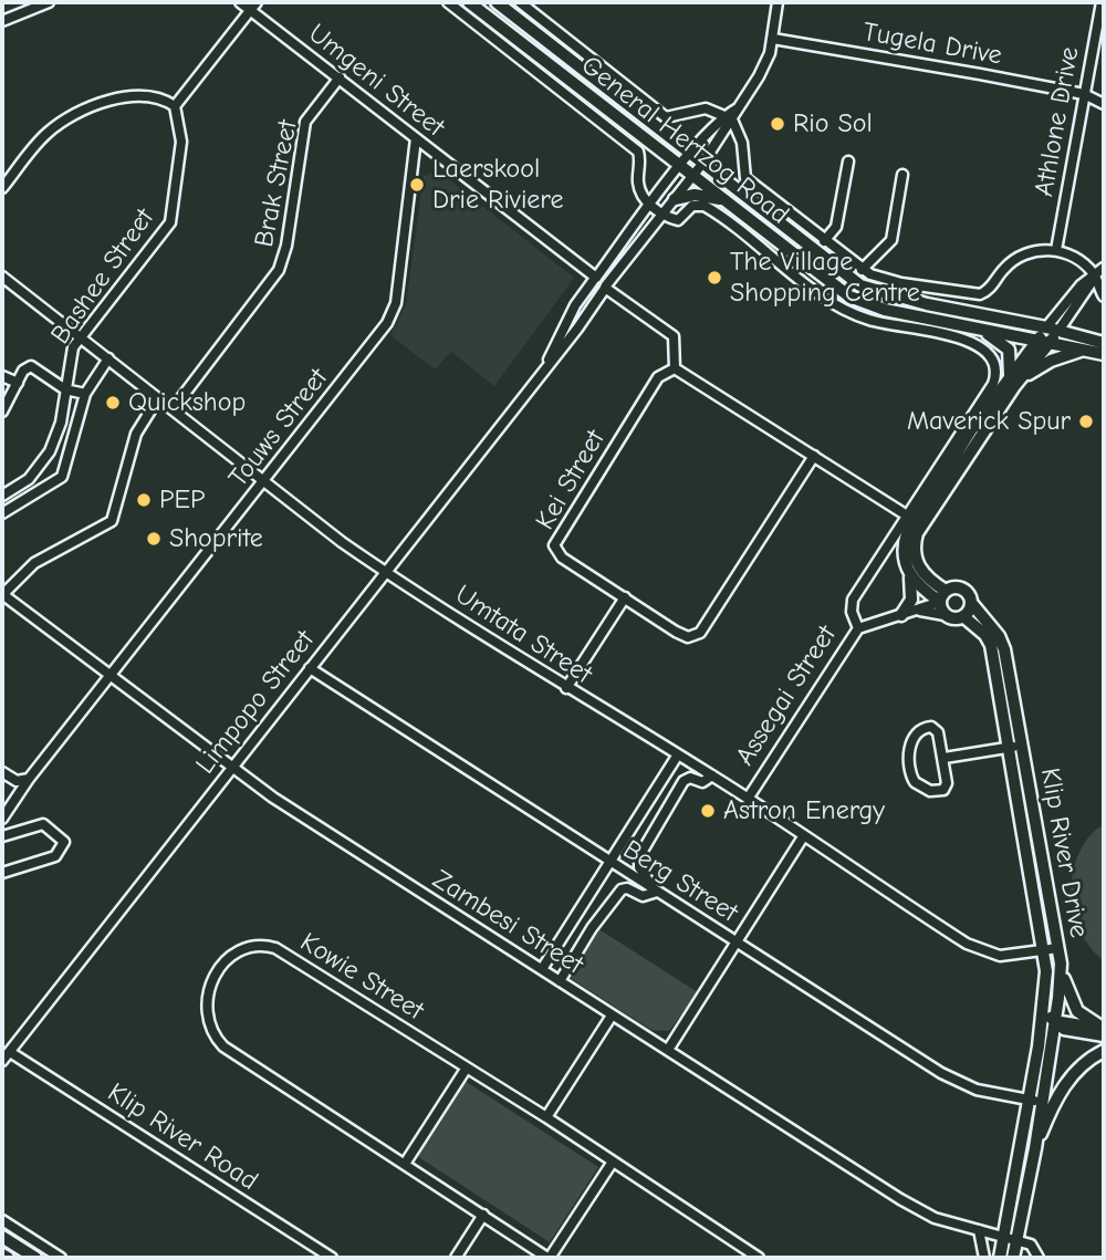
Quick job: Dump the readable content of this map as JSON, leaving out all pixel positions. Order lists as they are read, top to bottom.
{
  "streets": {
    "main road": ["General Hertzog Road", "Klip River Drive"],
    "street": [
      "Tugela Drive",
      "Umgeni Street",
      "Athlone Drive",
      "Brak Street",
      "Bashee Street",
      "Touws Street",
      "Kei Street",
      "Umtata Street",
      "Assegai Street",
      "Limpopo Street",
      "Berg Street",
      "Zambesi Street",
      "Kowie Street",
      "Klip River Road"
    ]
  },
  "crossings": [
    ["Tugela Drive", "Athlone Drive"],
    ["Umgeni Street", "Brak Street"],
    ["Umgeni Street", "Touws Street"],
    ["Umgeni Street", "Limpopo Street"],
    ["Athlone Drive", "General Hertzog Road"],
    ["General Hertzog Road", "Assegai Street"],
    ["General Hertzog Road", "Limpopo Street"],
    ["Brak Street", "Umtata Street"],
    ["Bashee Street", "Umtata Street"],
    ["Touws Street", "Umtata Street"],
    ["Touws Street", "Zambesi Street"],
    ["Umtata Street", "Assegai Street"],
    ["Umtata Street", "Limpopo Street"],
    ["Umtata Street", "Klip River Drive"],
    ["Assegai Street", "Klip River Drive"],
    ["Assegai Street", "Berg Street"],
    ["Limpopo Street", "Berg Street"],
    ["Limpopo Street", "Zambesi Street"],
    ["Limpopo Street", "Klip River Road"],
    ["Klip River Drive", "Berg Street"],
    ["Klip River Drive", "Zambesi Street"]
  ],
  "places": [
    "Rio Sol",
    "Laerskool Drie Riviere",
    "The Village Shopping Centre",
    "Quickshop",
    "Maverick Spur",
    "PEP",
    "Shoprite",
    "Astron Energy"
  ]
}
